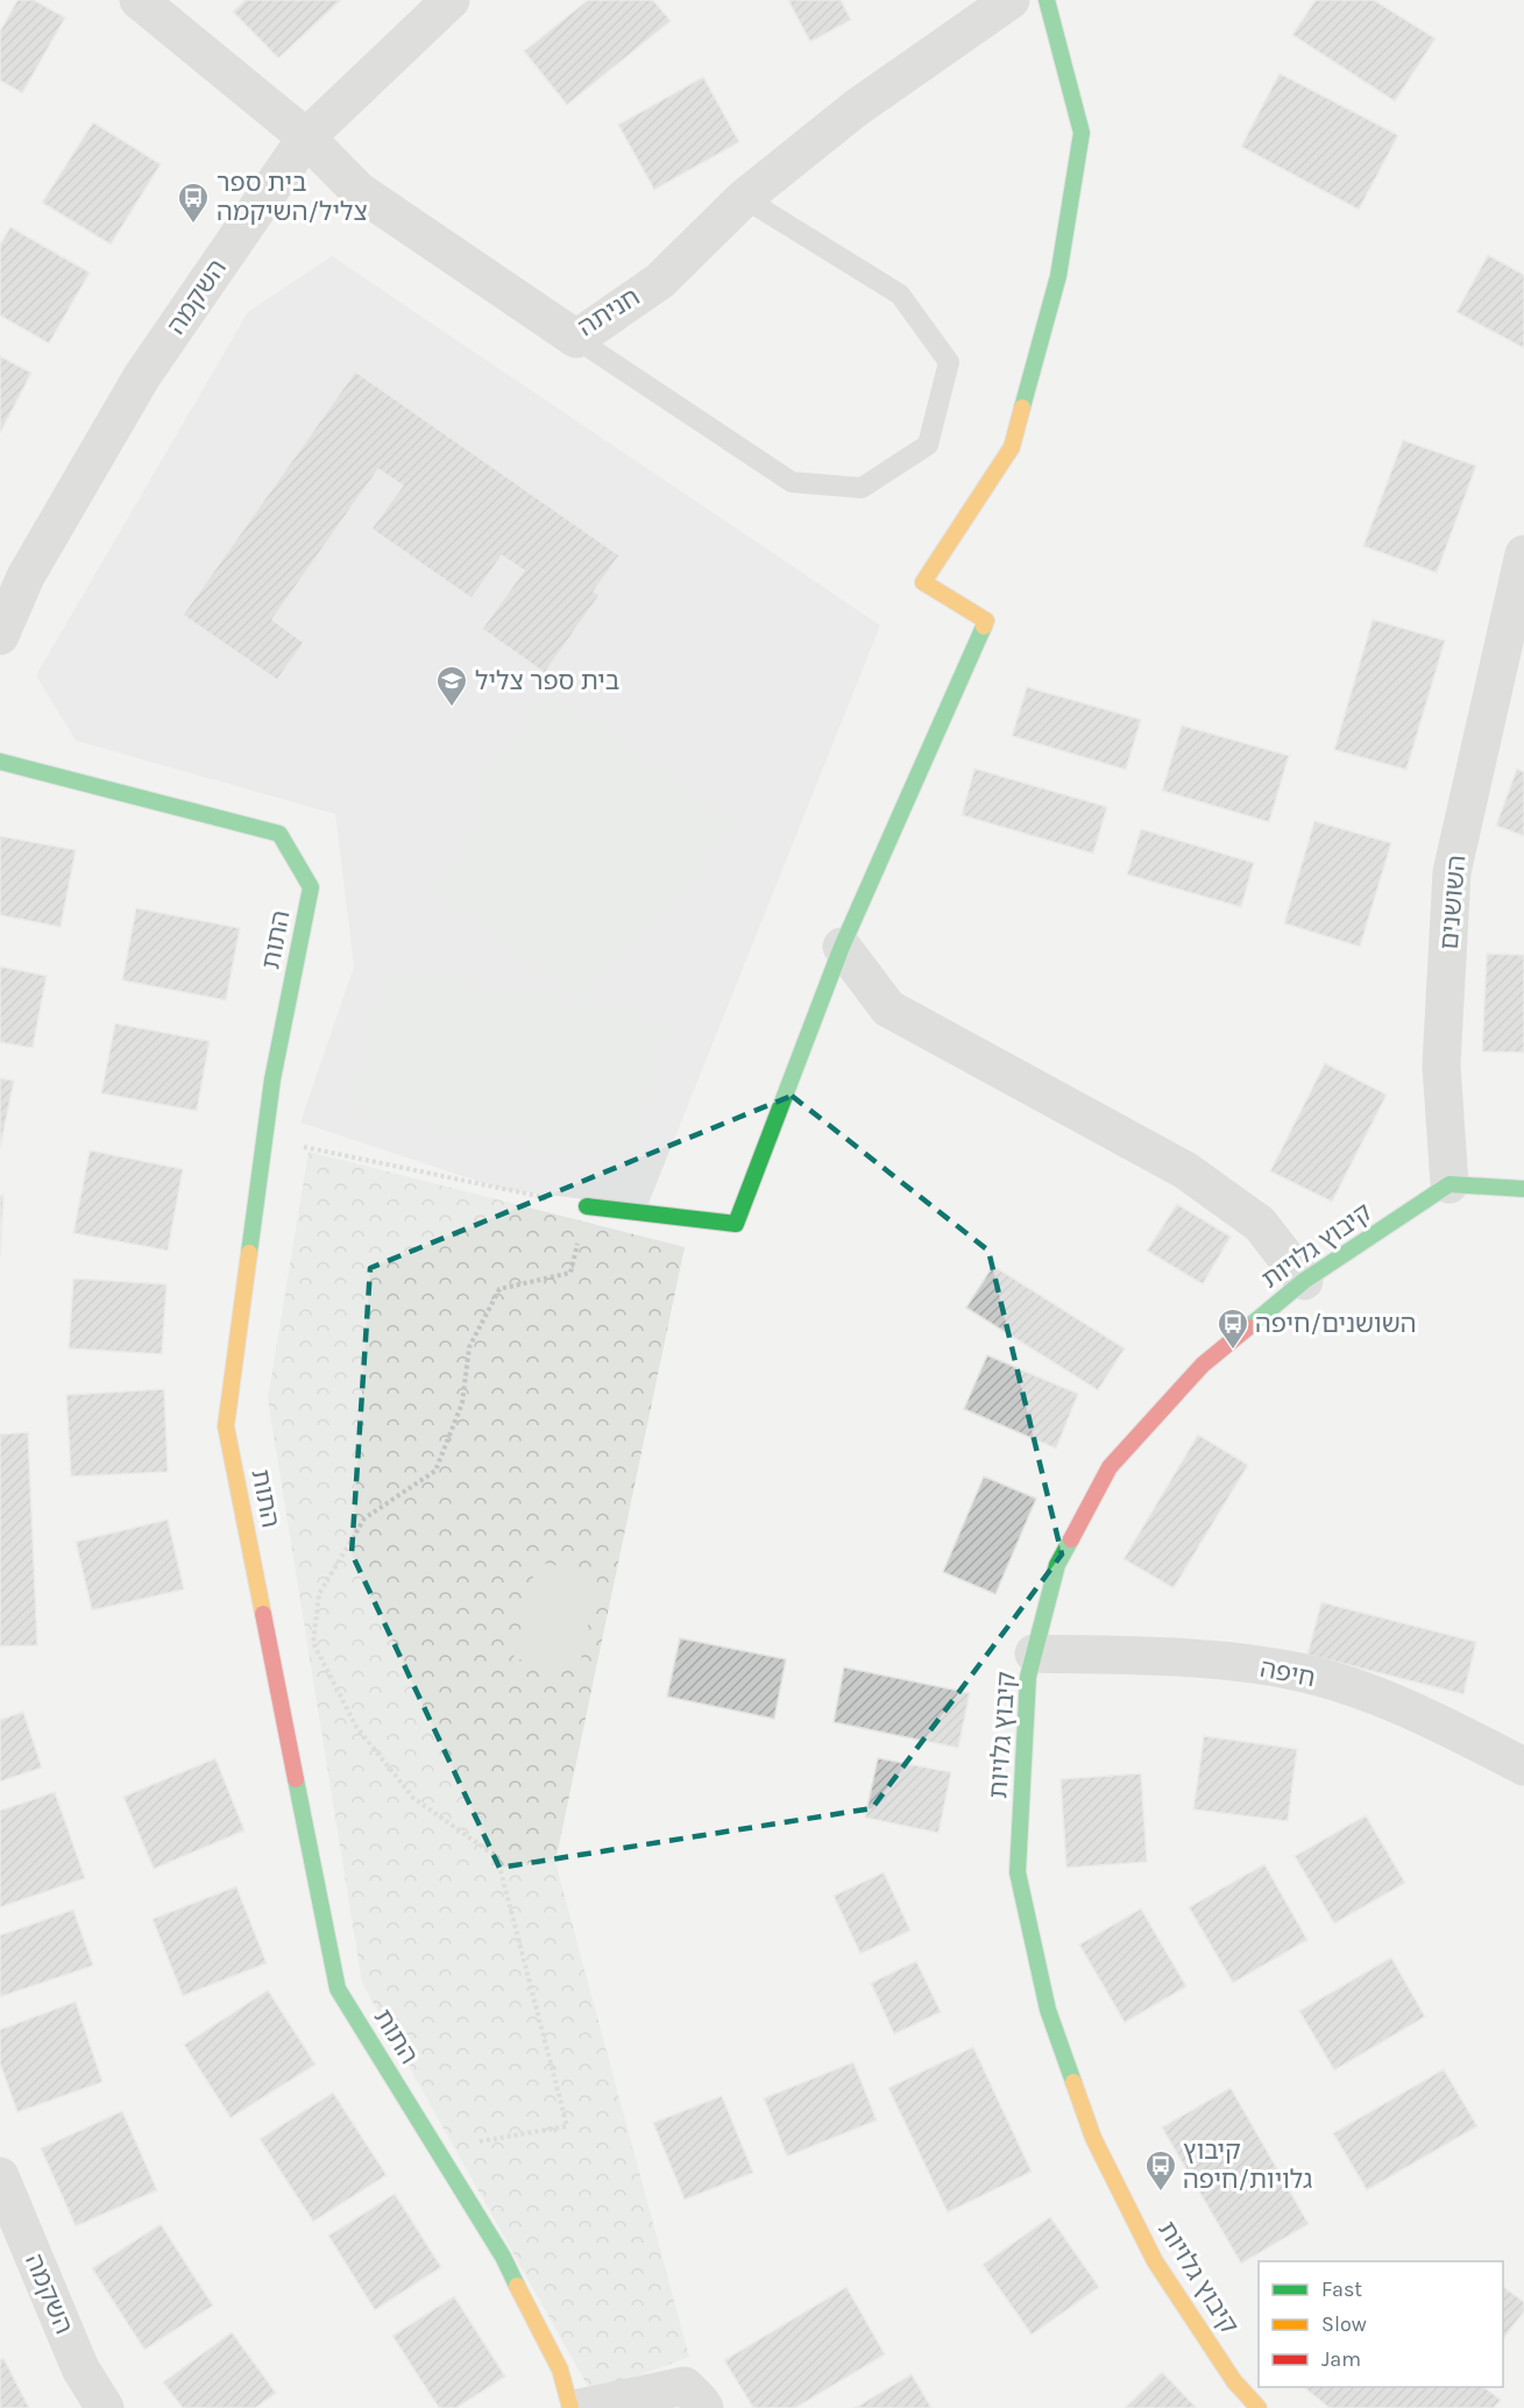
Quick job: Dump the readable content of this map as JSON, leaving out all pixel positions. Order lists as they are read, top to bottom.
{
  "streets": {
    "street": [
      "השקמה",
      "חניתה",
      "השושנים",
      "התות",
      "קיבוץ גלויות",
      "חיפה"
    ]
  },
  "crossings": [
    ["השקמה", "חניתה"],
    ["השושנים", "קיבוץ גלויות"],
    ["קיבוץ גלויות", "חיפה"]
  ],
  "places": {
    "bus stop": ["בית ספר צליל/השיקמה", "השושנים/חיפה", "קיבוץ גלויות/חיפה"],
    "school or university": ["בית ספר צליל"]
  },
  "legend": ["Fast", "Slow", "Jam"]
}
